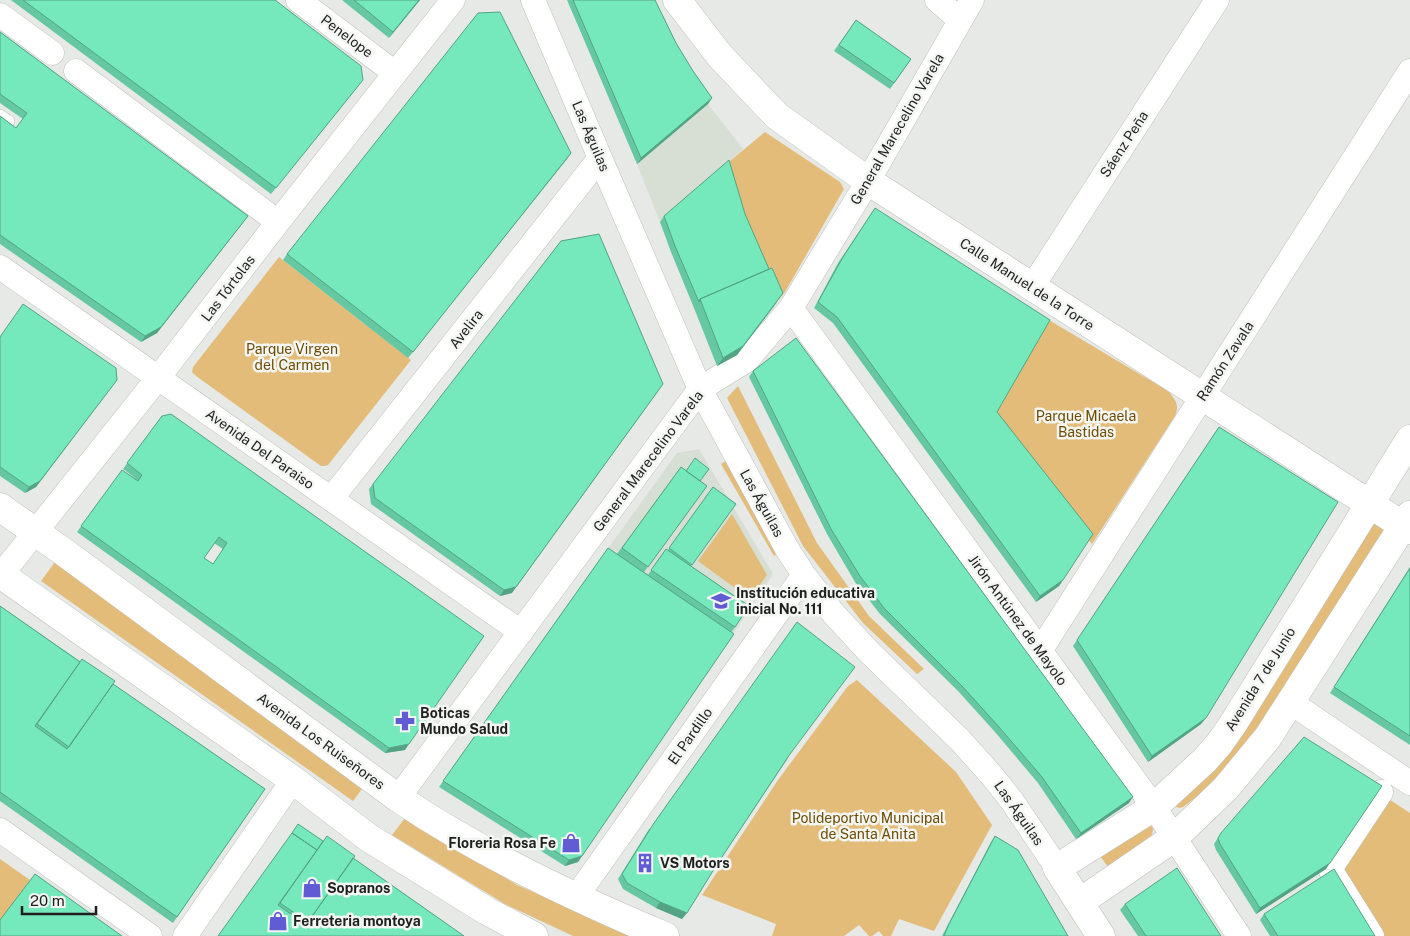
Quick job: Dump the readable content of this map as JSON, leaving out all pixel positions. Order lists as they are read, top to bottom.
{
  "streets": {
    "street": [
      "Penelope",
      "General Marecelino Varela",
      "Las Águilas",
      "Sáenz Peña",
      "Calle Manuel de la Torre",
      "Las Tórtolas",
      "Avelira",
      "Ramón Zavala",
      "Avenida Del Paraiso",
      "Jirón Antúnez de Mayolo",
      "Avenida 7 de Junio",
      "El Pardillo",
      "Avenida Los Ruiseñores"
    ]
  },
  "crossings": [
    ["Penelope", "Las Tórtolas"],
    ["General Marecelino Varela", "Las Águilas"],
    ["General Marecelino Varela", "Calle Manuel de la Torre"],
    ["General Marecelino Varela", "Avenida Del Paraiso"],
    ["General Marecelino Varela", "Jirón Antúnez de Mayolo"],
    ["General Marecelino Varela", "Avenida Los Ruiseñores"],
    ["Las Águilas", "Avelira"],
    ["Las Águilas", "Avenida 7 de Junio"],
    ["Las Águilas", "El Pardillo"],
    ["Sáenz Peña", "Calle Manuel de la Torre"],
    ["Calle Manuel de la Torre", "Ramón Zavala"],
    ["Calle Manuel de la Torre", "Avenida 7 de Junio"],
    ["Las Tórtolas", "Avenida Del Paraiso"],
    ["Las Tórtolas", "Avenida Los Ruiseñores"],
    ["Avelira", "Avenida Del Paraiso"],
    ["Ramón Zavala", "Jirón Antúnez de Mayolo"],
    ["Jirón Antúnez de Mayolo", "Avenida 7 de Junio"],
    ["El Pardillo", "Avenida Los Ruiseñores"]
  ],
  "parks": ["Parque Virgen del Carmen", "Parque Micaela Bastidas", "Polideportivo Municipal de Santa Anita"],
  "places": {
    "school or university": ["Institución educativa inicial No. 111"],
    "pharmacy": ["Boticas Mundo Salud"],
    "shop": ["Floreria Rosa Fe", "Sopranos", "Ferreteria montoya"],
    "building": ["VS Motors"]
  },
  "scale_bar": "20 m"
}
